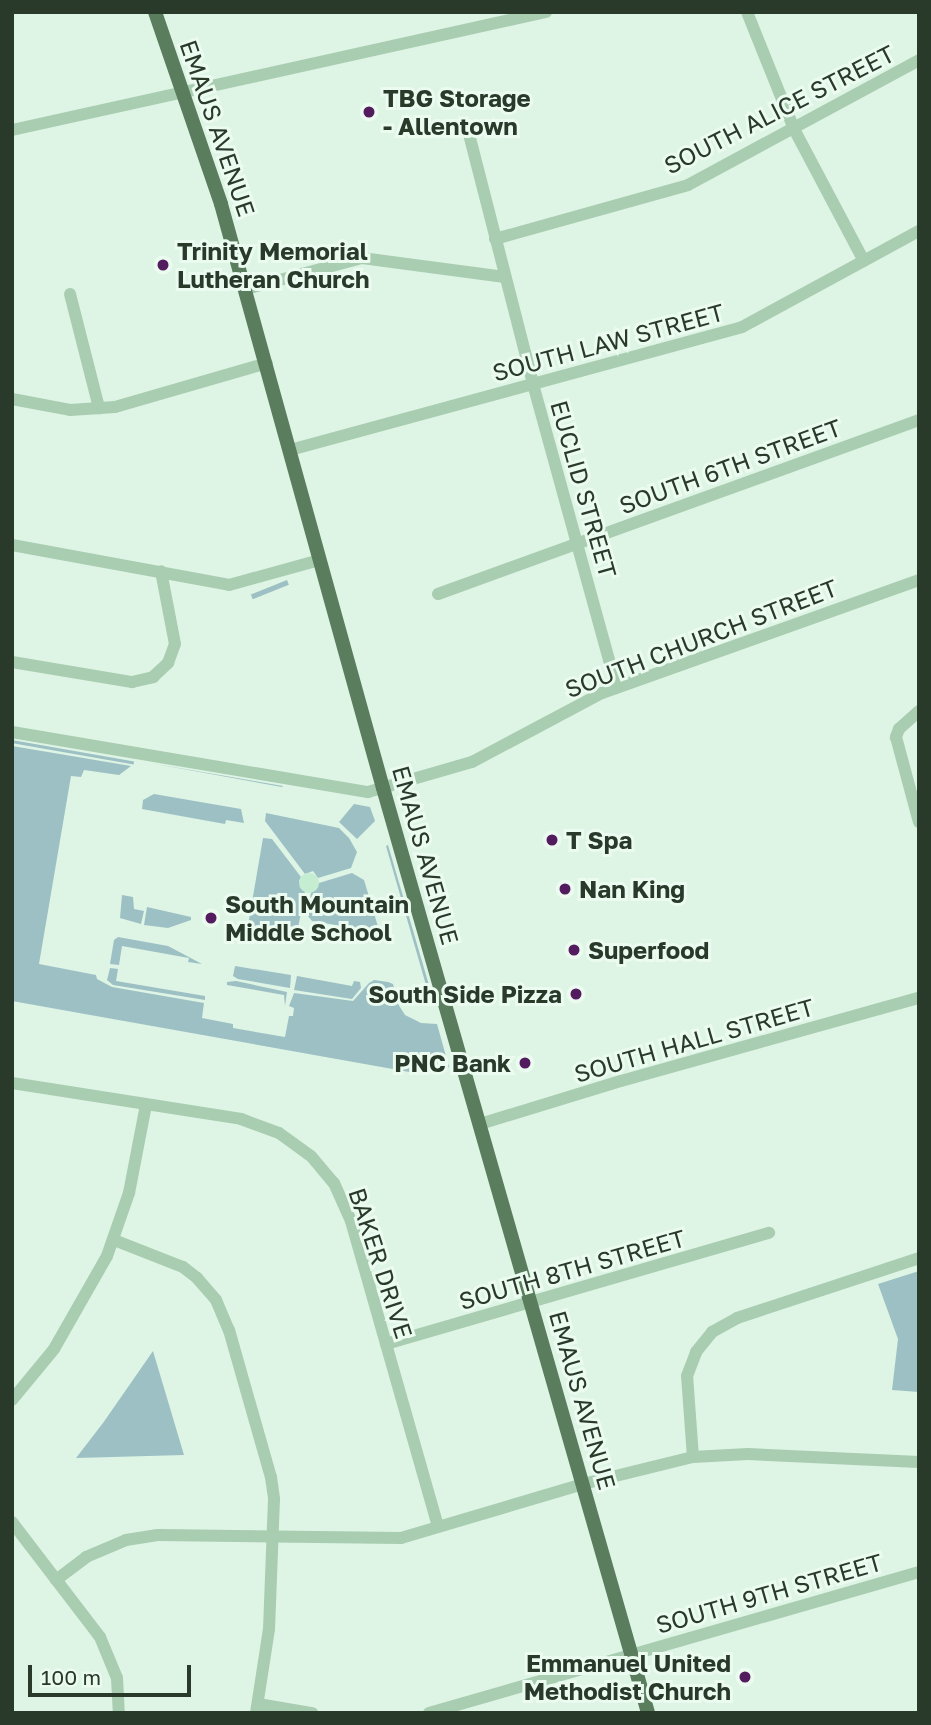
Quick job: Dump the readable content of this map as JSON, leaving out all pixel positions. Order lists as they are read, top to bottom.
{
  "streets": {
    "main road": ["EMAUS AVENUE"],
    "street": [
      "SOUTH ALICE STREET",
      "SOUTH LAW STREET",
      "SOUTH 6TH STREET",
      "EUCLID STREET",
      "SOUTH CHURCH STREET",
      "SOUTH HALL STREET",
      "BAKER DRIVE",
      "SOUTH 8TH STREET",
      "SOUTH 9TH STREET"
    ]
  },
  "crossings": [
    ["SOUTH ALICE STREET", "EUCLID STREET"],
    ["EMAUS AVENUE", "SOUTH LAW STREET"],
    ["EMAUS AVENUE", "SOUTH CHURCH STREET"],
    ["EMAUS AVENUE", "SOUTH HALL STREET"],
    ["EMAUS AVENUE", "SOUTH 8TH STREET"],
    ["EMAUS AVENUE", "SOUTH 9TH STREET"],
    ["SOUTH LAW STREET", "EUCLID STREET"],
    ["SOUTH 6TH STREET", "EUCLID STREET"],
    ["EUCLID STREET", "SOUTH CHURCH STREET"],
    ["BAKER DRIVE", "SOUTH 8TH STREET"]
  ],
  "places": [
    "TBG Storage - Allentown",
    "Trinity Memorial Lutheran Church",
    "T Spa",
    "Nan King",
    "South Mountain Middle School",
    "Superfood",
    "South Side Pizza",
    "PNC Bank",
    "Emmanuel United Methodist Church"
  ],
  "scale_bar": "100 m"
}
